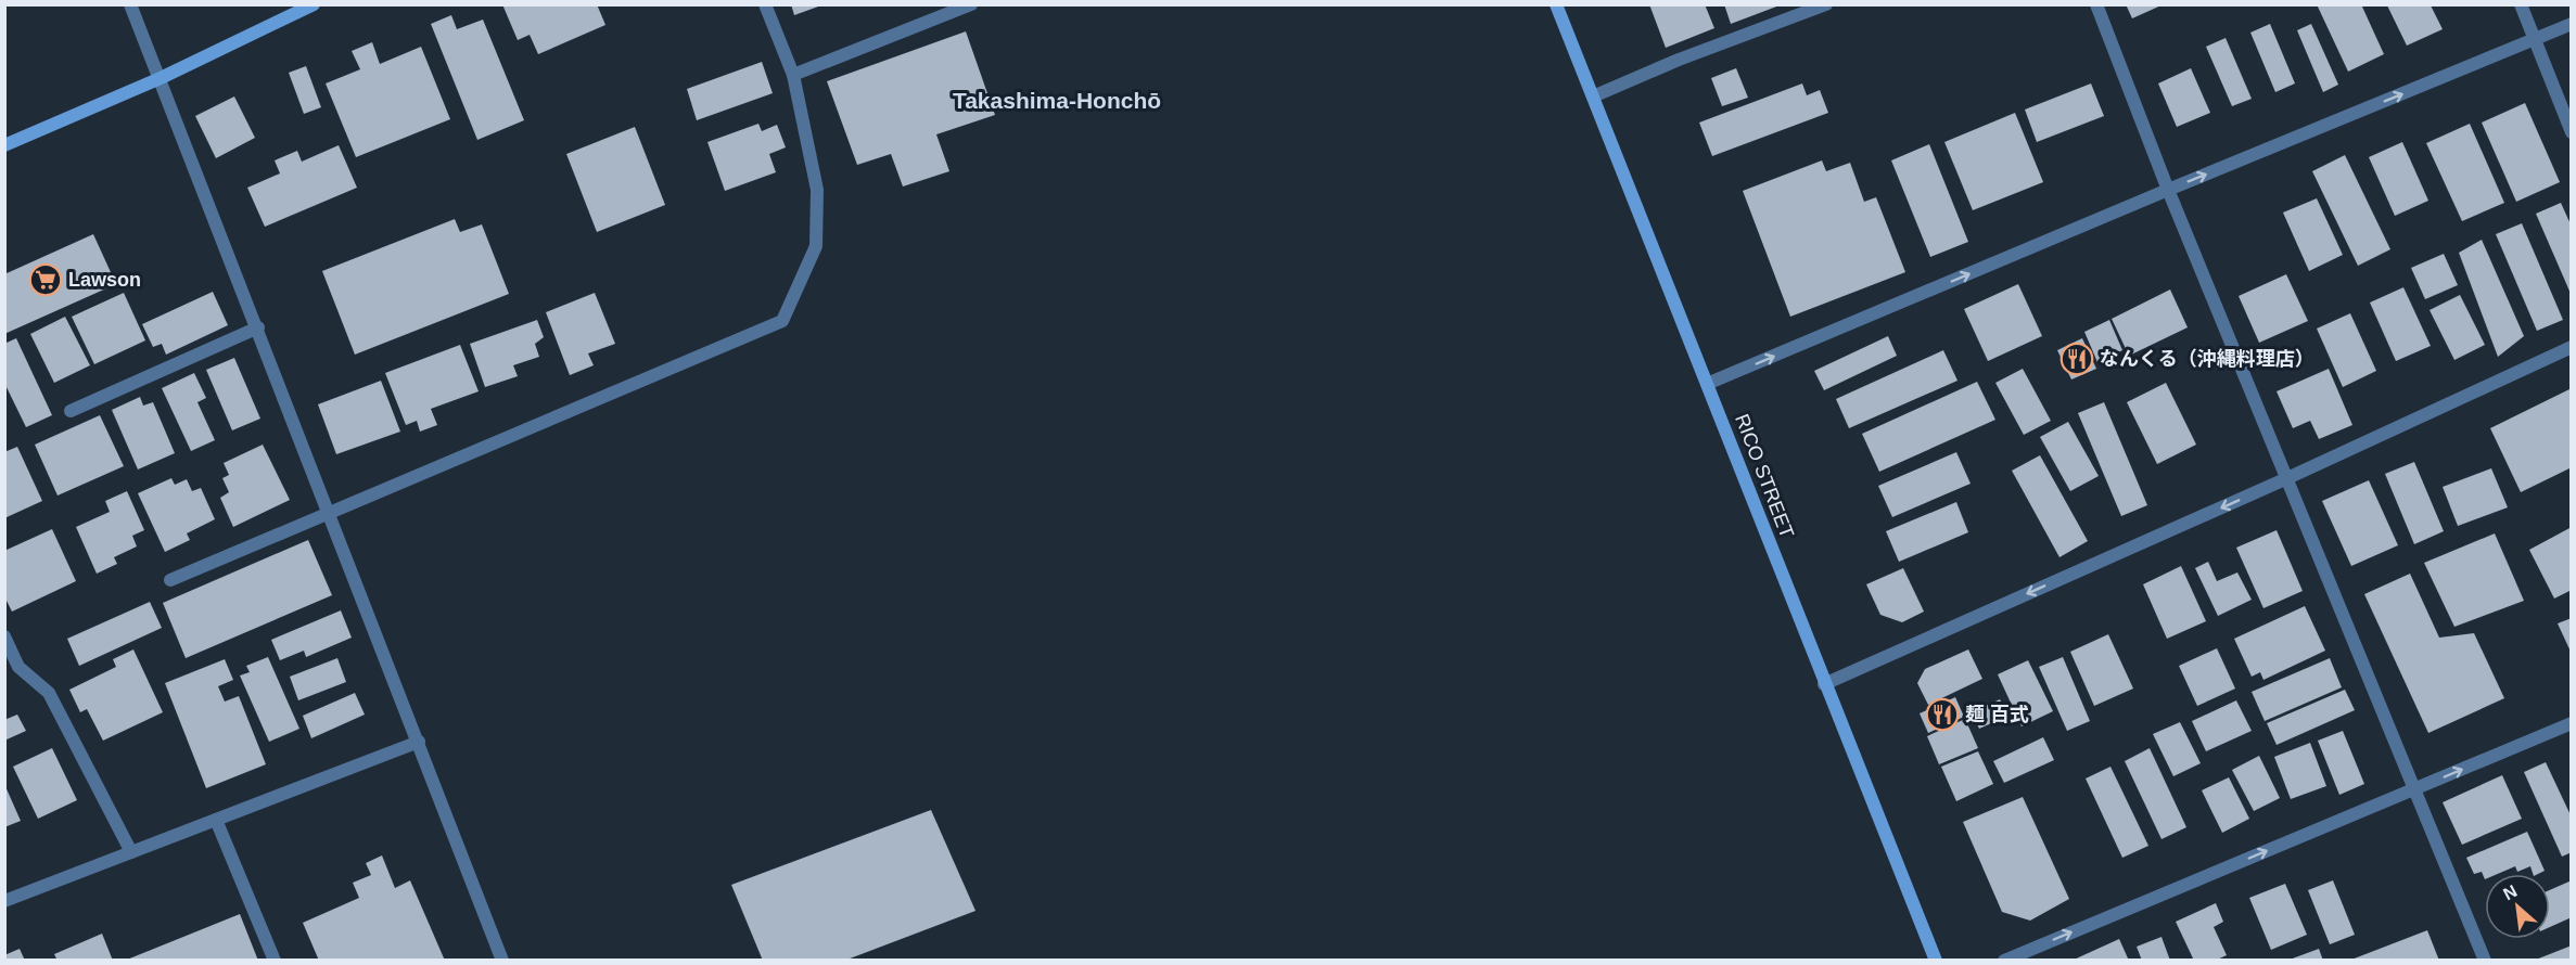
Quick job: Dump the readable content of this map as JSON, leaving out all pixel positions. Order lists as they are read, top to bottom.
{
  "streets": {
    "main road": ["RICO STREET"]
  },
  "districts": ["Takashima-Honchō"],
  "places": {
    "supermarket": ["Lawson"],
    "restaurant": ["なんくる（沖縄料理店）", "麺 百式"]
  },
  "north": "top left"
}
